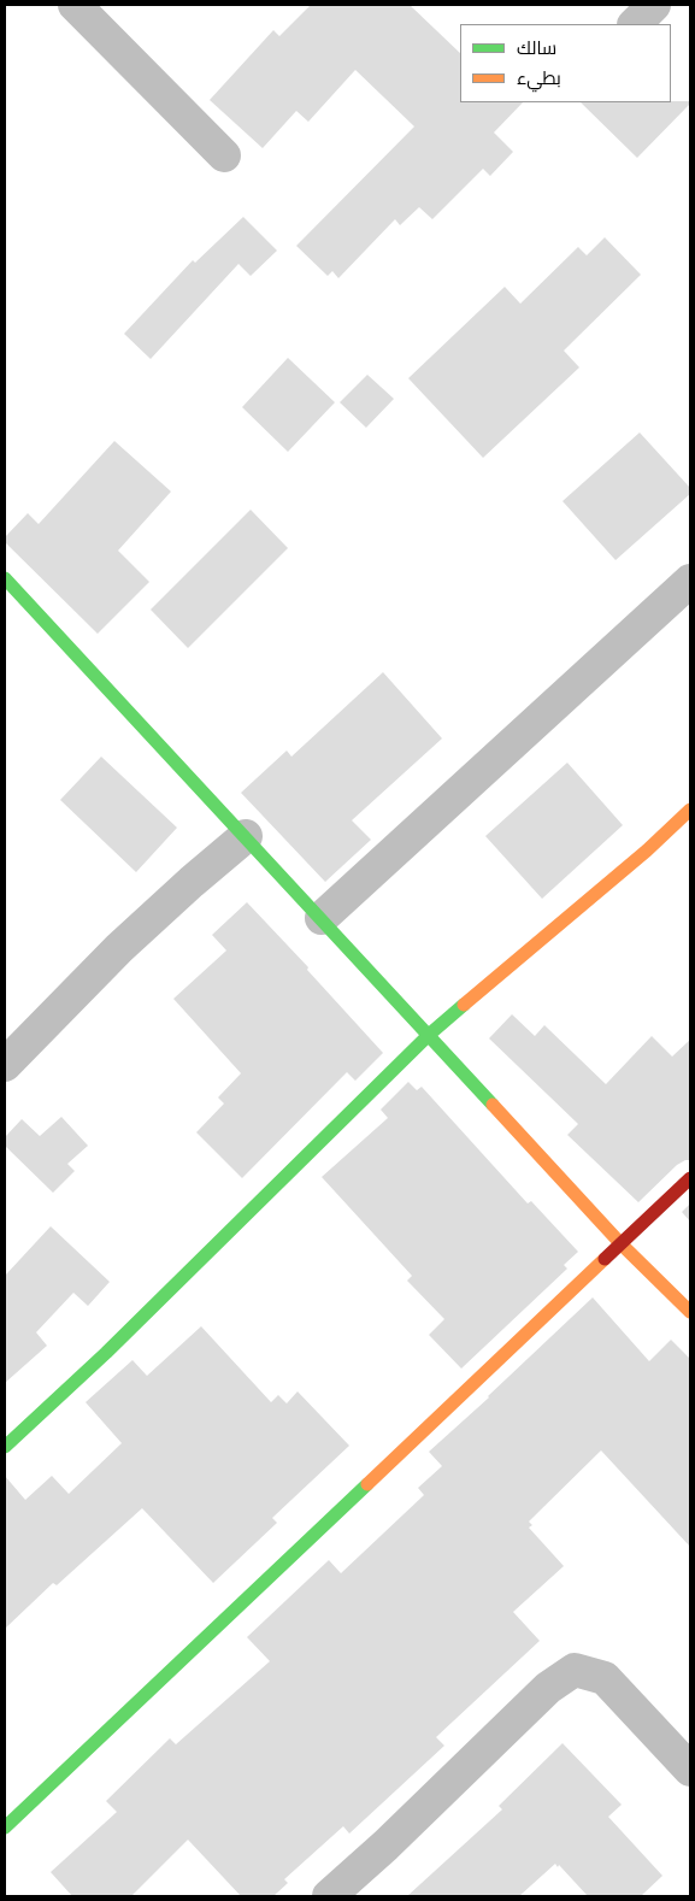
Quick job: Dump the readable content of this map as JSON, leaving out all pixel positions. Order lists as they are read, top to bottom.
{
  "legend": ["سالك", "بطيء"]
}
